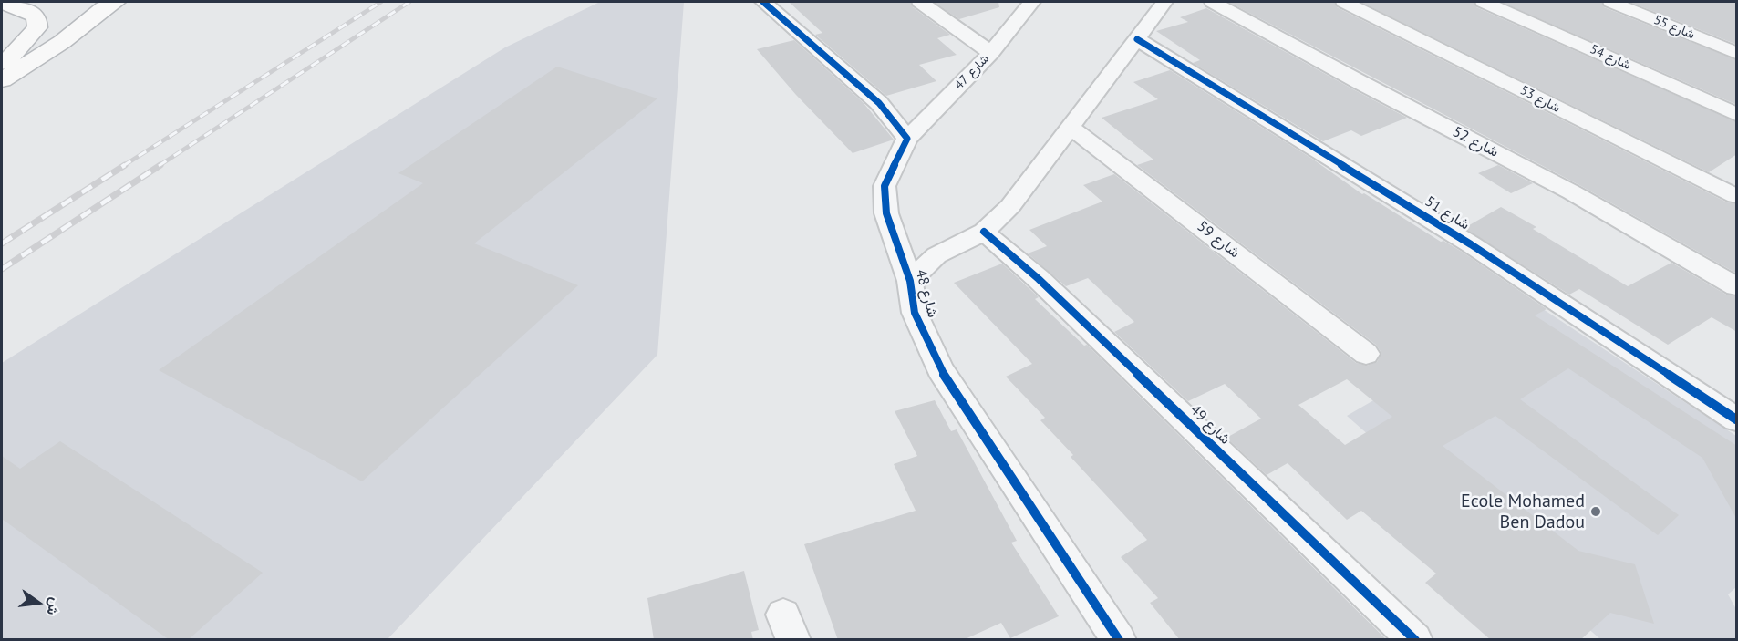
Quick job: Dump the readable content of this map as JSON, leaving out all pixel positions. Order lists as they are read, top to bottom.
{
  "streets": {
    "street": [
      "شارع 55",
      "شارع 54",
      "شارع 47",
      "شارع 53",
      "شارع 52",
      "شارع 51",
      "شارع 59",
      "شارع 48",
      "شارع 49"
    ]
  },
  "crossings": [
    ["شارع 47", "شارع 48"]
  ],
  "places": ["Ecole Mohamed Ben Dadou"],
  "north": "right"
}
